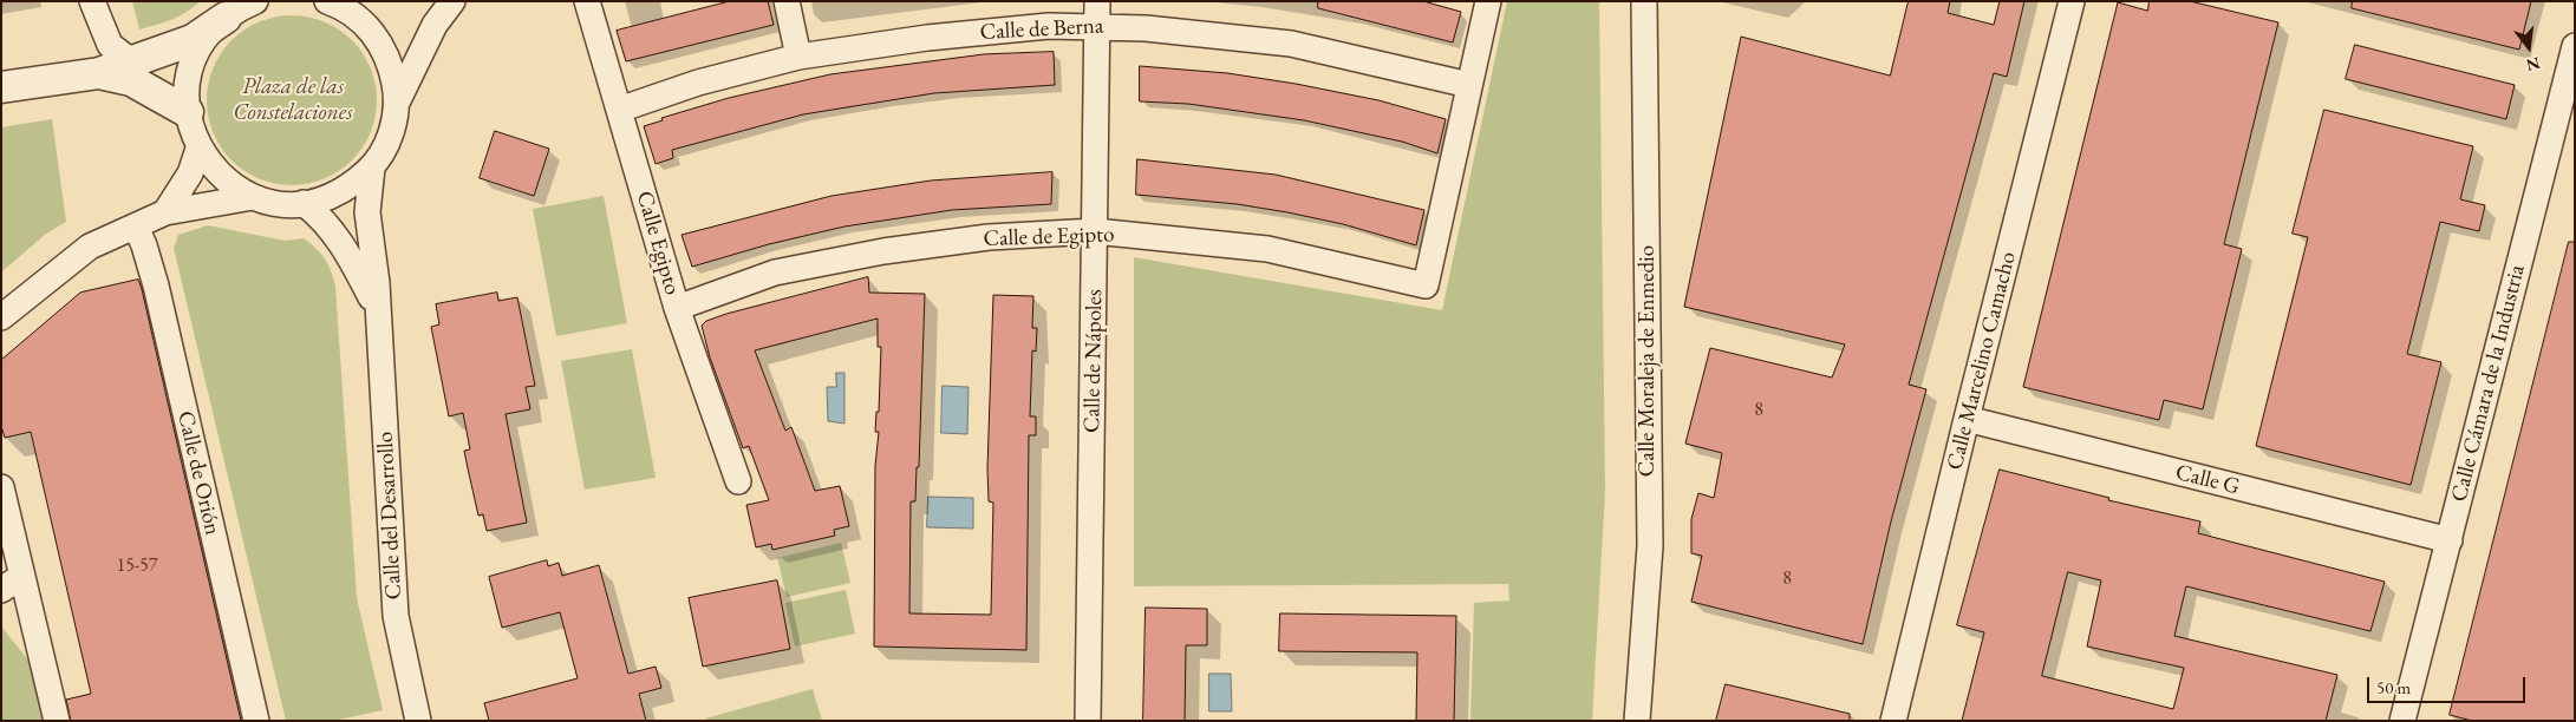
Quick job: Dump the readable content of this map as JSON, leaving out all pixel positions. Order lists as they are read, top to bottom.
{
  "streets": {
    "street": [
      "Calle de Berna",
      "Calle de Egipto",
      "Calle Egipto",
      "Calle de Nápoles",
      "Calle Moraleja de Enmedio",
      "Calle Marcelino Camacho",
      "Calle Cámara de la Industria",
      "Calle de Orión",
      "Calle G",
      "Calle del Desarrollo"
    ]
  },
  "crossings": [
    ["Calle de Berna", "Calle de Egipto"],
    ["Calle de Berna", "Calle Egipto"],
    ["Calle de Berna", "Calle de Nápoles"],
    ["Calle de Egipto", "Calle Egipto"],
    ["Calle de Egipto", "Calle de Nápoles"],
    ["Calle Marcelino Camacho", "Calle G"],
    ["Calle Cámara de la Industria", "Calle G"]
  ],
  "parks": ["Plaza de las Constelaciones"],
  "house_numbers": ["8", "15-57", "8"],
  "scale_bar": "50 m",
  "north": "bottom"
}
